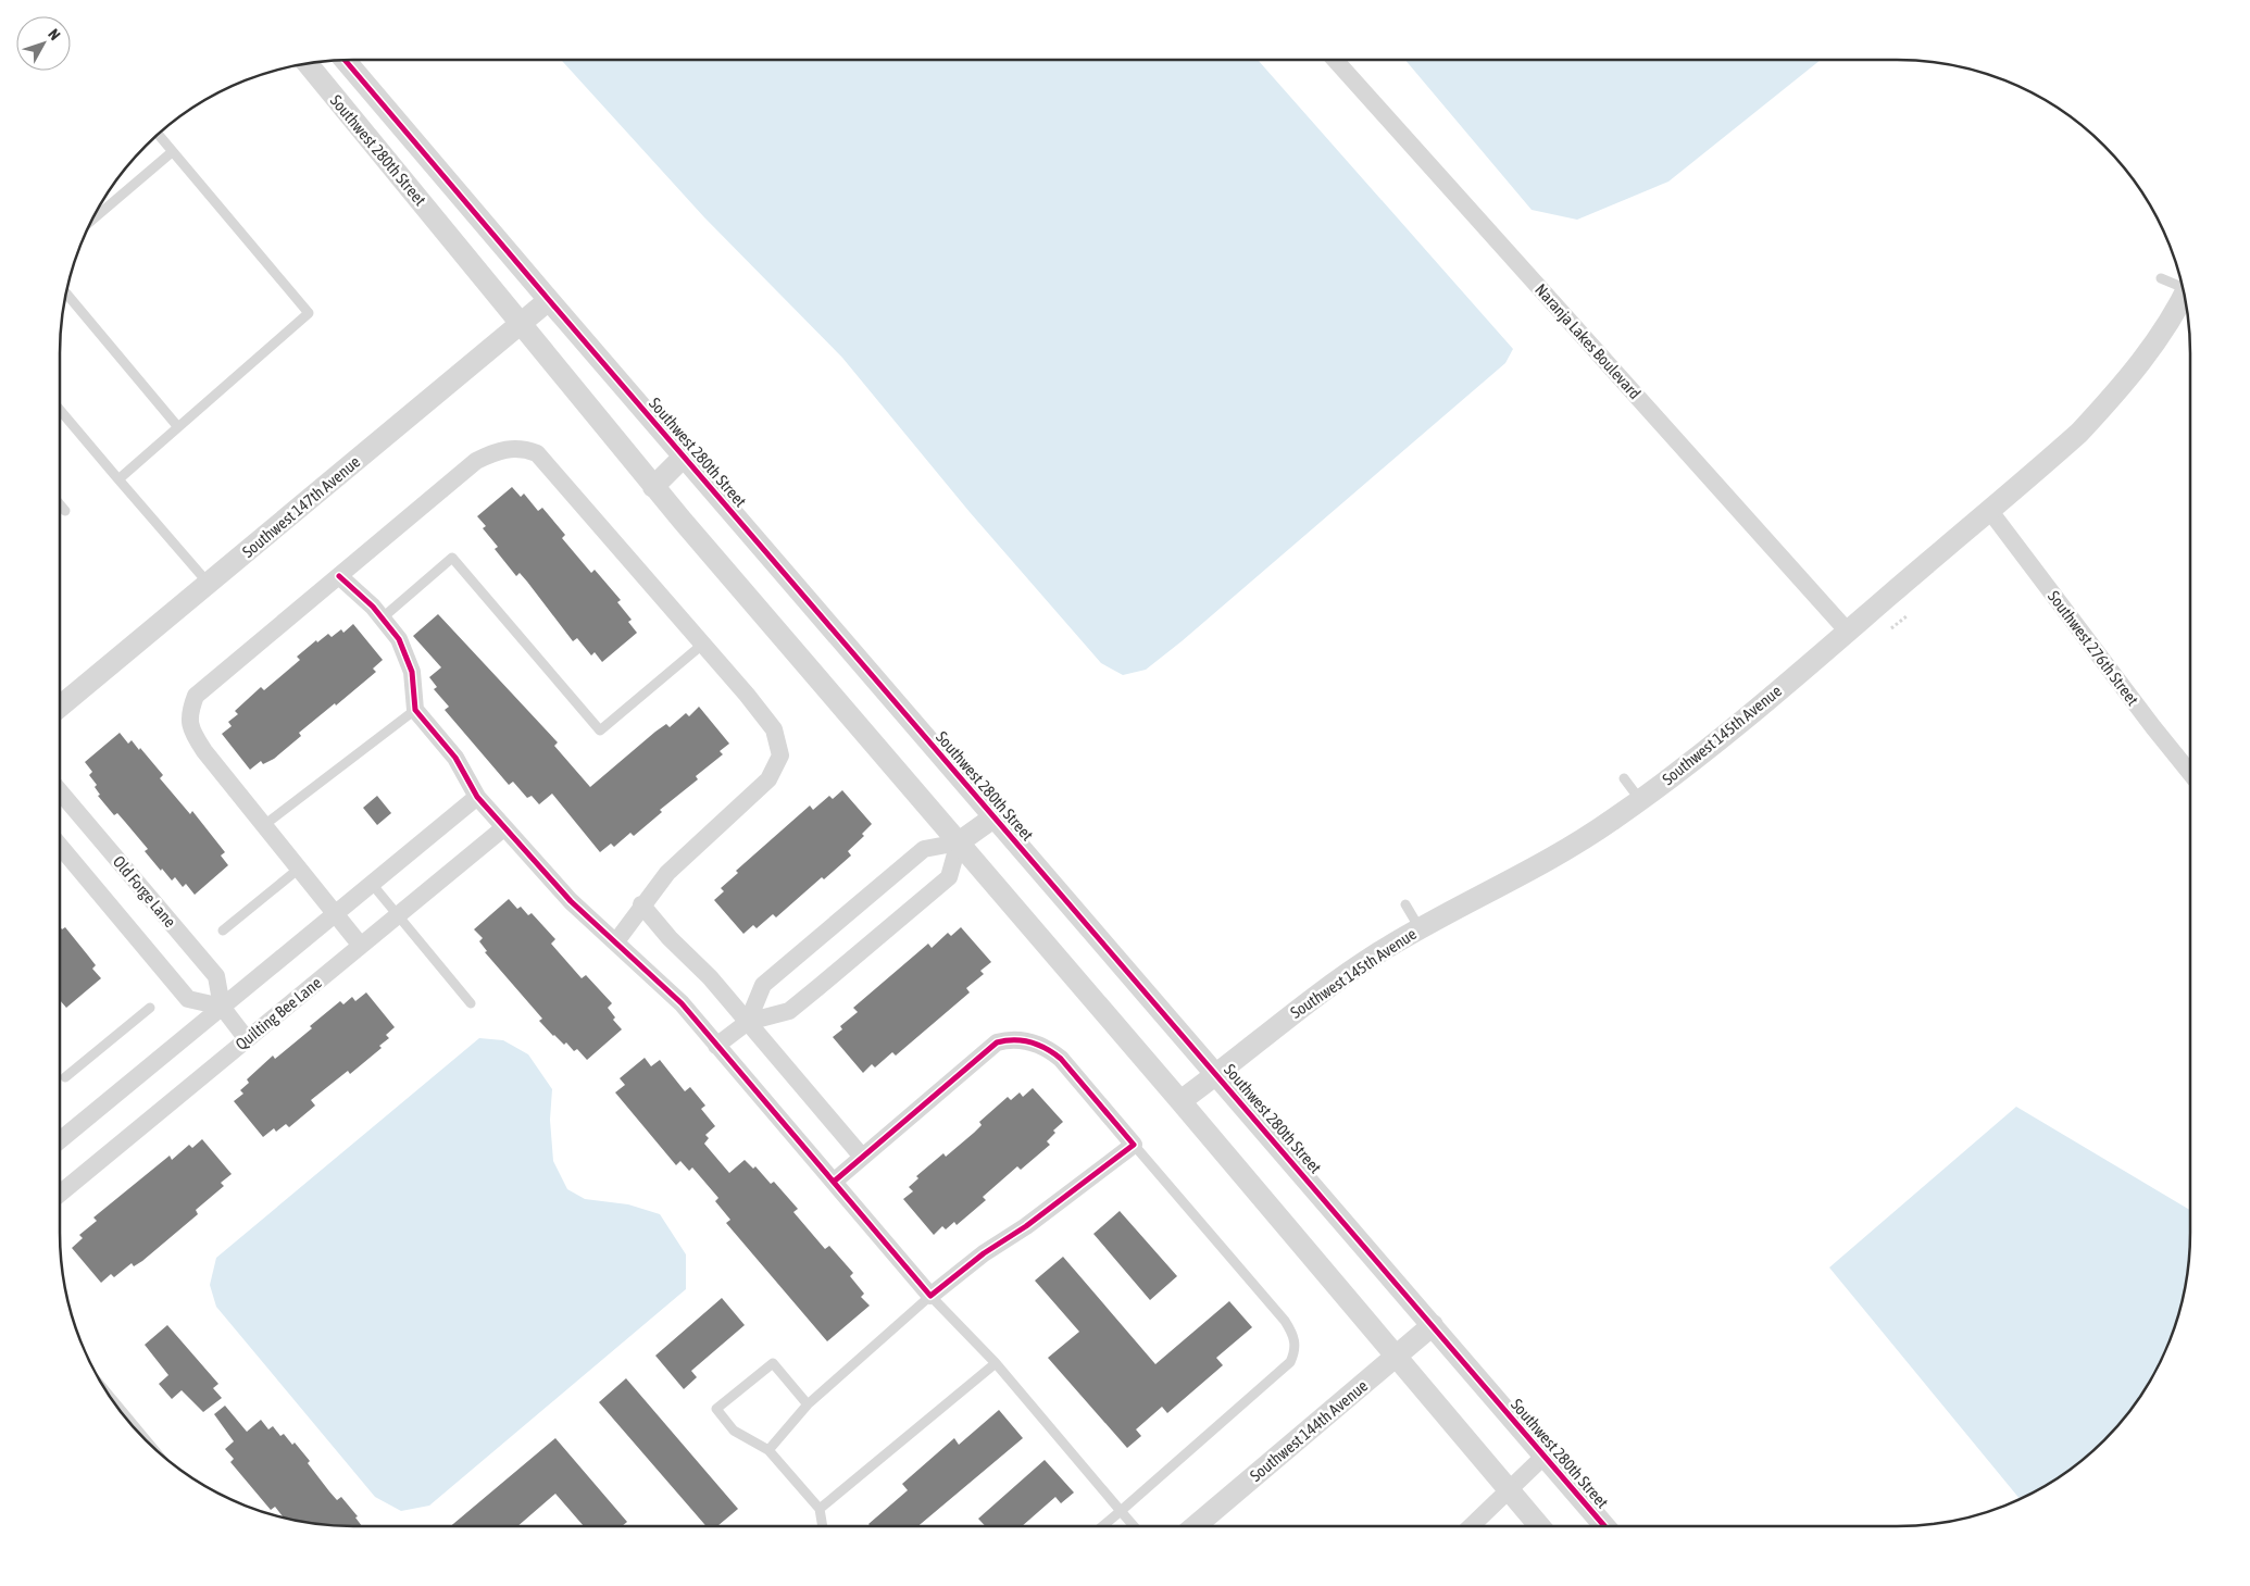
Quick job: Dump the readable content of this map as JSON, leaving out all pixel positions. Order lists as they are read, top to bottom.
{
  "streets": {
    "street": [
      "Southwest 280th Street",
      "Naranja Lakes Boulevard",
      "Southwest 147th Avenue",
      "Southwest 276th Street",
      "Southwest 145th Avenue",
      "Old Forge Lane",
      "Quilting Bee Lane",
      "Southwest 144th Avenue"
    ]
  },
  "crossings": [
    ["Southwest 280th Street", "Southwest 147th Avenue"],
    ["Southwest 280th Street", "Southwest 145th Avenue"],
    ["Southwest 280th Street", "Southwest 144th Avenue"],
    ["Naranja Lakes Boulevard", "Southwest 145th Avenue"],
    ["Southwest 276th Street", "Southwest 145th Avenue"],
    ["Old Forge Lane", "Quilting Bee Lane"]
  ],
  "north": "top right"
}
